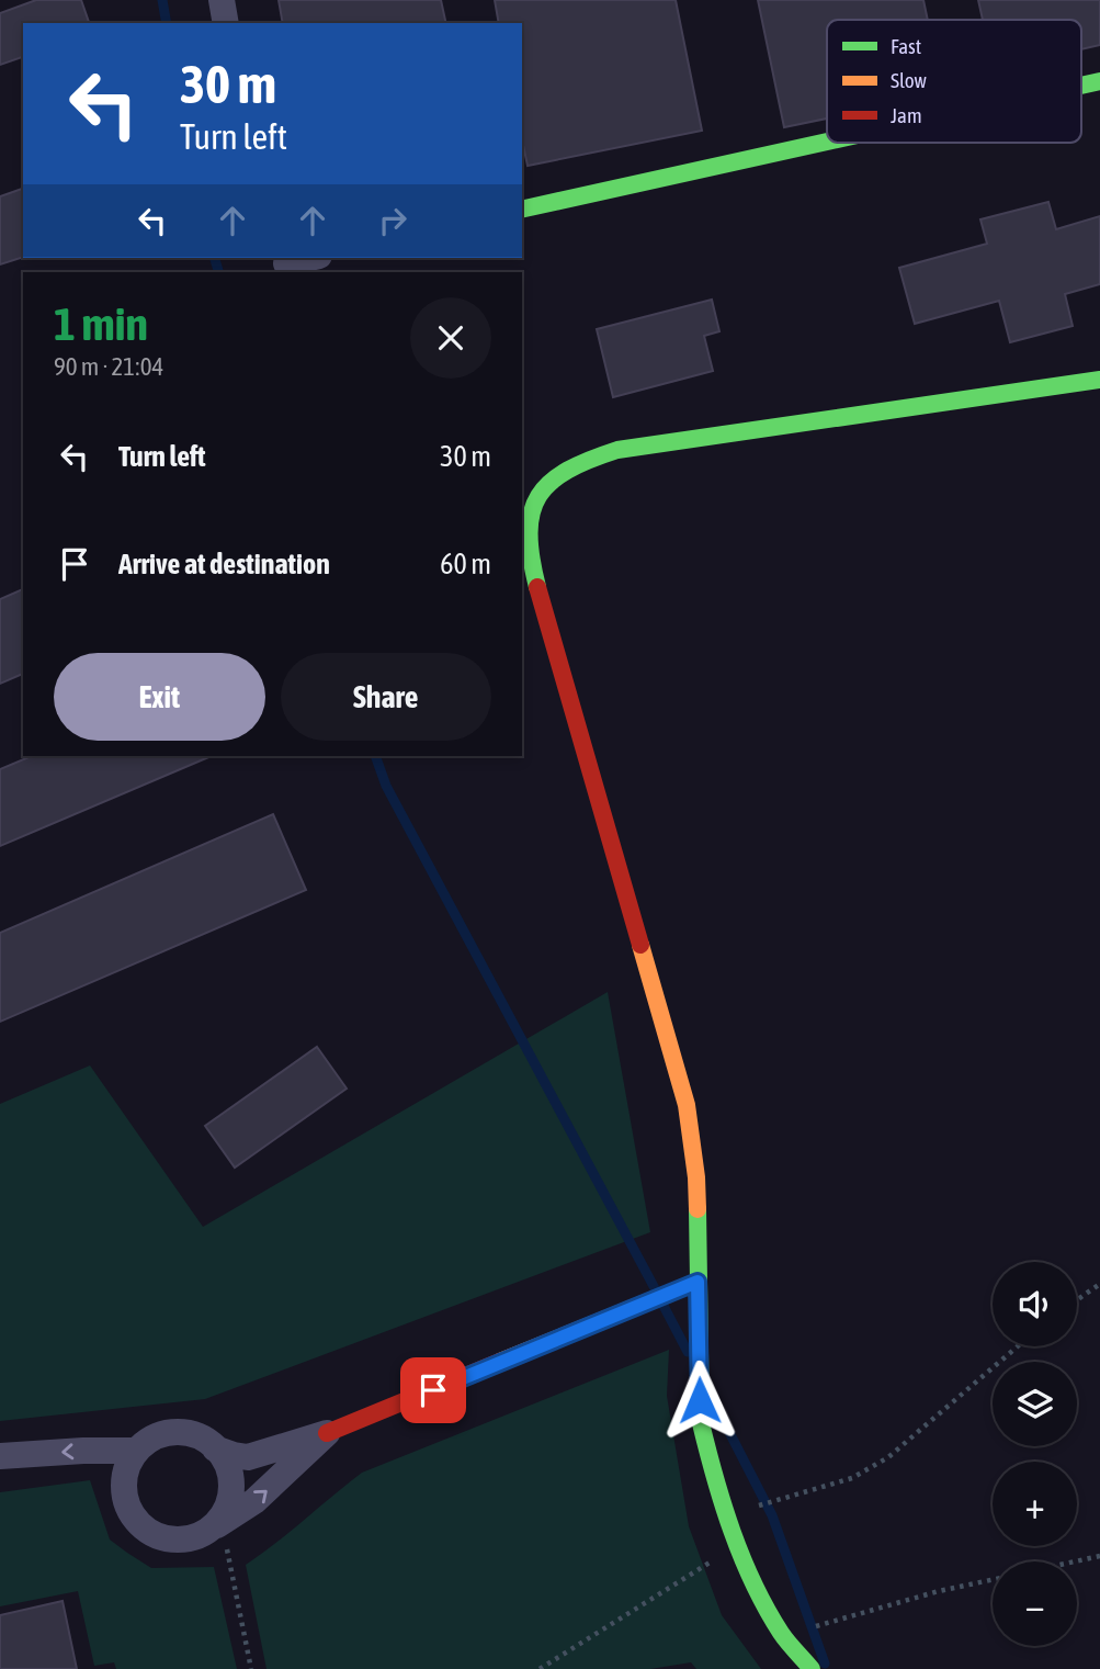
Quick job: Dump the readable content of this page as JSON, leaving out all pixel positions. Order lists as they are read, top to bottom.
{
  "legend": ["Fast", "Slow", "Jam"],
  "page": {
    "turn": ["30 m", "Turn left"],
    "heading": ["1 min", "90 m · 21:04"],
    "list": [
      {
        "name": "Turn left",
        "value": "30 m"
      },
      {
        "name": "Arrive at destination",
        "value": "60 m"
      }
    ],
    "buttons": ["Exit", "Share"],
    "map_buttons": ["+", "−"]
  }
}
